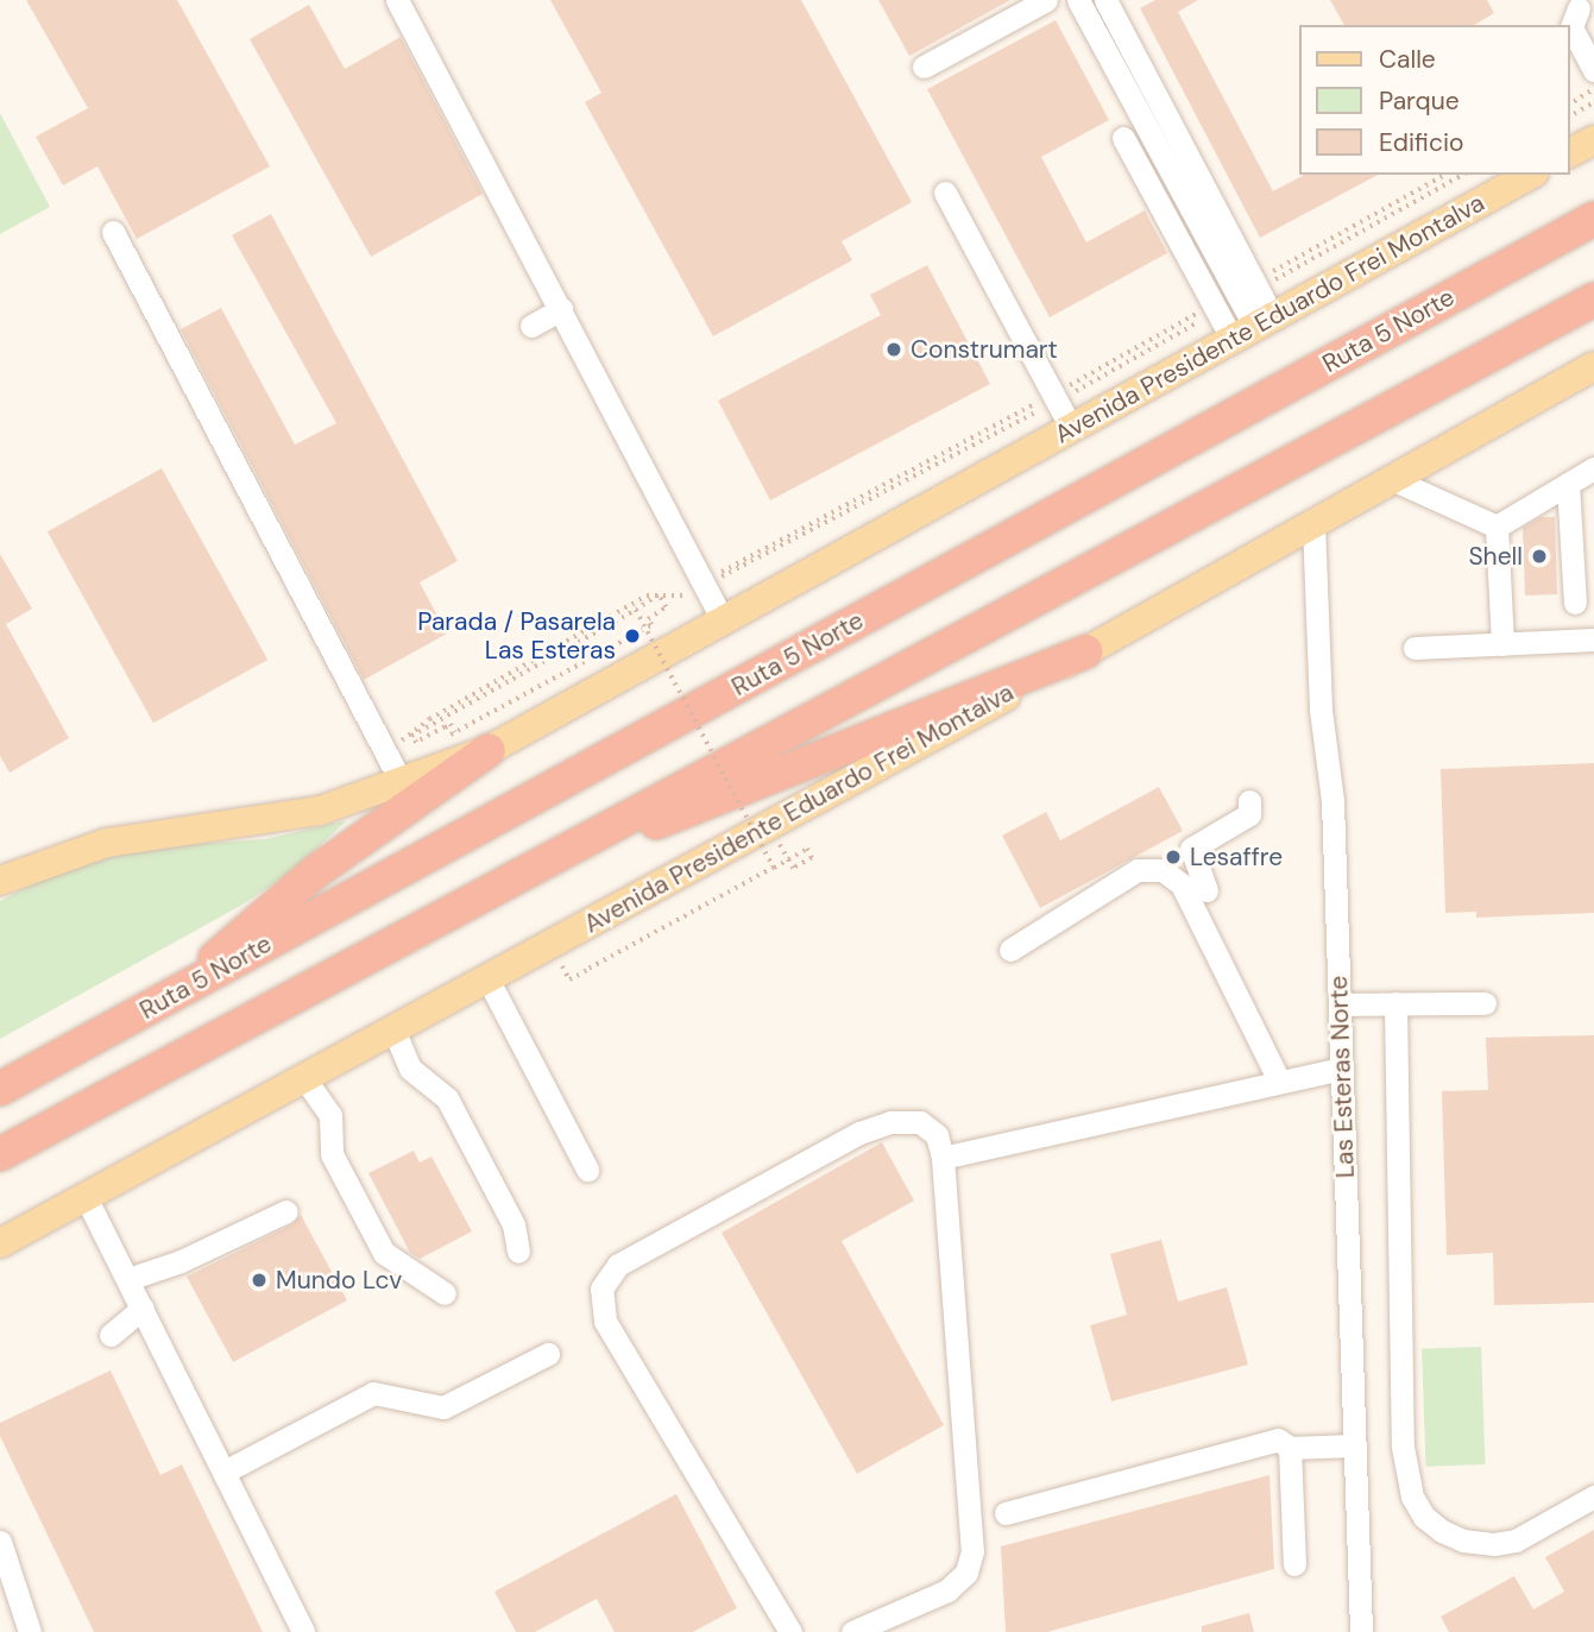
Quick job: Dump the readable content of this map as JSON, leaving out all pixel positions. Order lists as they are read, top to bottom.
{
  "streets": {
    "highway": ["Ruta 5 Norte"],
    "main road": ["Avenida Presidente Eduardo Frei Montalva"],
    "street": ["Las Esteras Norte"]
  },
  "crossings": [
    ["Avenida Presidente Eduardo Frei Montalva", "Las Esteras Norte"]
  ],
  "places": [
    "Construmart",
    "Shell",
    "Parada / Pasarela Las Esteras",
    "Lesaffre",
    "Mundo Lcv"
  ],
  "legend": ["Calle", "Parque", "Edificio"]
}
